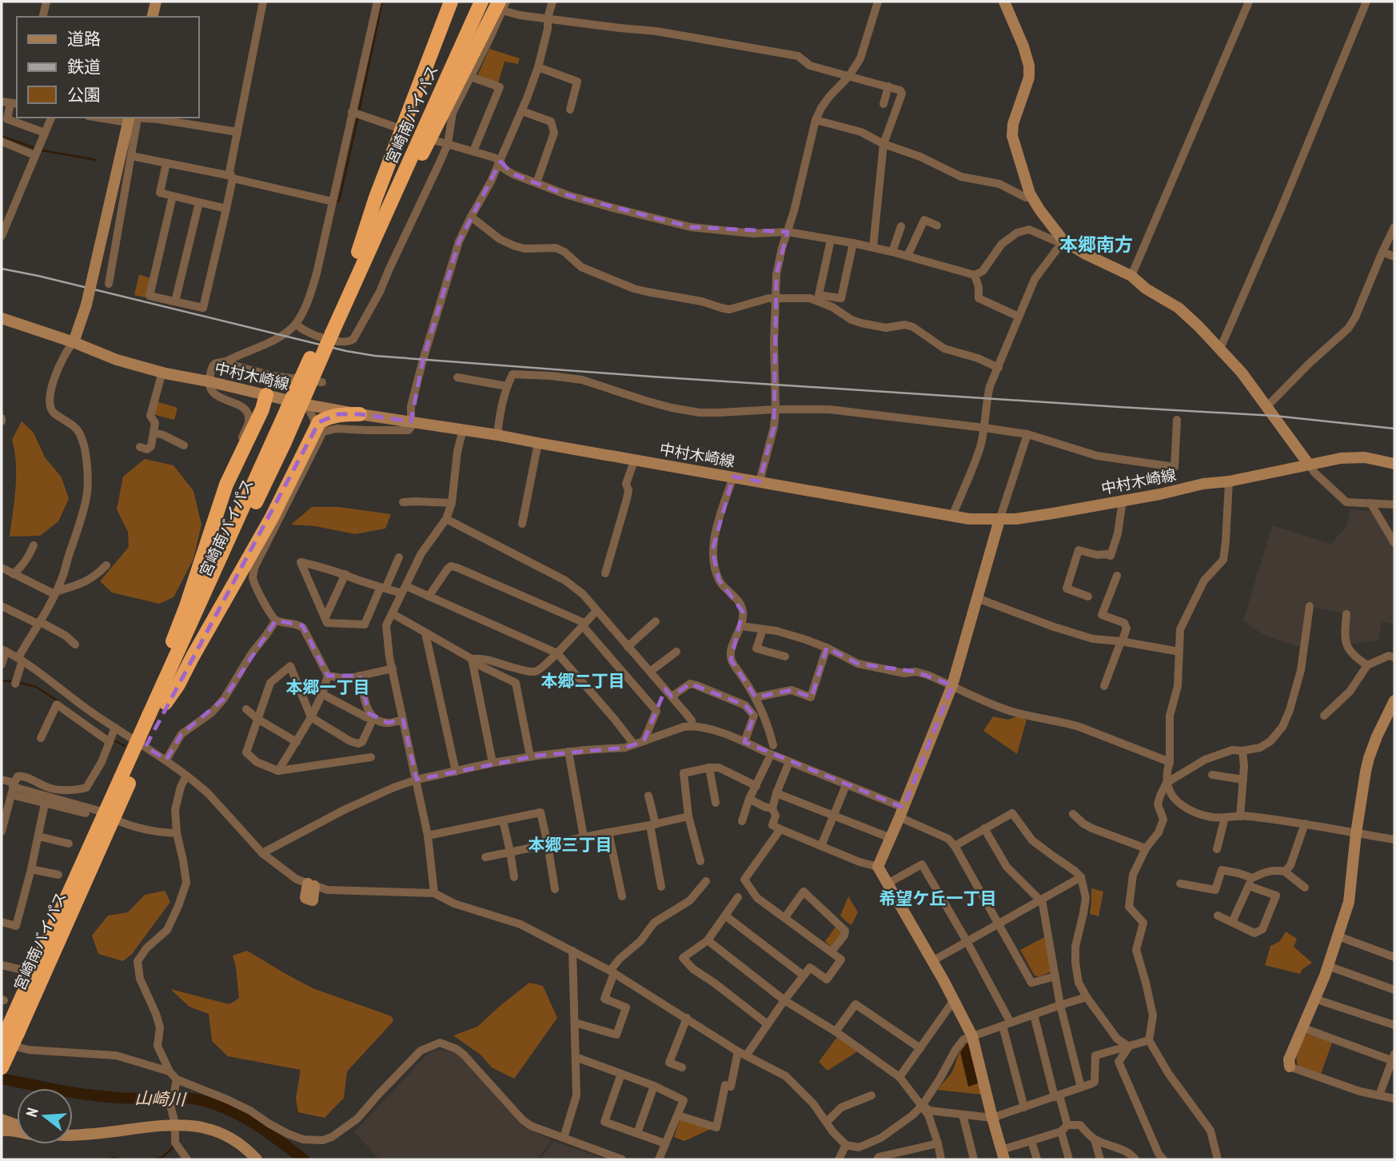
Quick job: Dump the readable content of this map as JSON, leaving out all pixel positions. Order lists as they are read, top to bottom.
{
  "streets": {
    "highway": ["宮崎南バイパス"],
    "street": ["中村木崎線"]
  },
  "districts": [
    "本郷南方",
    "本郷二丁目",
    "本郷一丁目",
    "本郷三丁目",
    "希望ケ丘一丁目"
  ],
  "water": ["山崎川"],
  "legend": ["道路", "鉄道", "公園"],
  "north": "left"
}
